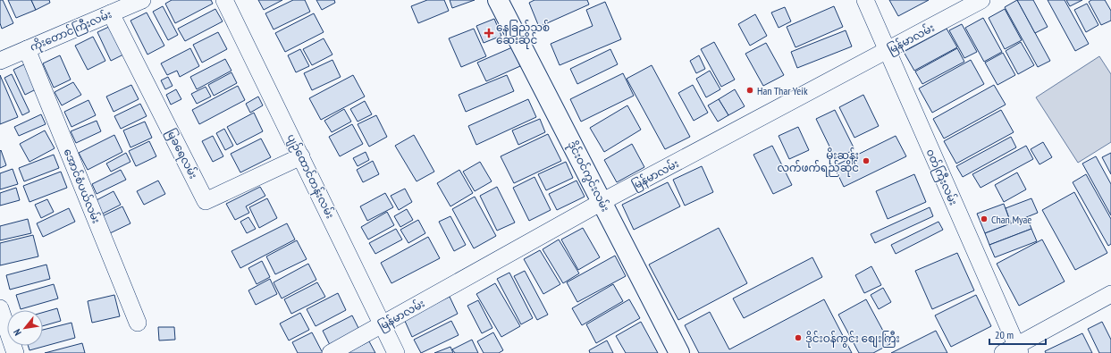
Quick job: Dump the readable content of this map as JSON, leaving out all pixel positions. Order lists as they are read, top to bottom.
{
  "streets": {
    "street": [
      "ကိုးတောင်ကြီးလမ်း",
      "မြန်မာလမ်း",
      "မြခရေလမ်း",
      "ပျဉ်ထောင်တန်းလမ်း",
      "ဒိုင်းဝင်ကွင်းလမ်း",
      "၀တ်ကြီးလမ်း",
      "အောင်စံပယ်လမ်း"
    ]
  },
  "crossings": [
    ["ကိုးတောင်ကြီးလမ်း", "မြခရေလမ်း"],
    ["ကိုးတောင်ကြီးလမ်း", "အောင်စံပယ်လမ်း"],
    ["မြန်မာလမ်း", "ပျဉ်ထောင်တန်းလမ်း"],
    ["မြန်မာလမ်း", "ဒိုင်းဝင်ကွင်းလမ်း"],
    ["မြန်မာလမ်း", "၀တ်ကြီးလမ်း"],
    ["မြခရေလမ်း", "ပျဉ်ထောင်တန်းလမ်း"]
  ],
  "places": {
    "health": ["နေခြည်သစ် ဆေးဆိုင်"],
    "other": [
      "Han Thar Yeik",
      "မိုးဆန်း လက်ဖက်ရည်ဆိုင်",
      "Chan Myae",
      "ဒိုင်းဝန်ကွင်း စျေးကြီး"
    ]
  },
  "scale_bar": "20 m",
  "north": "bottom left"
}
